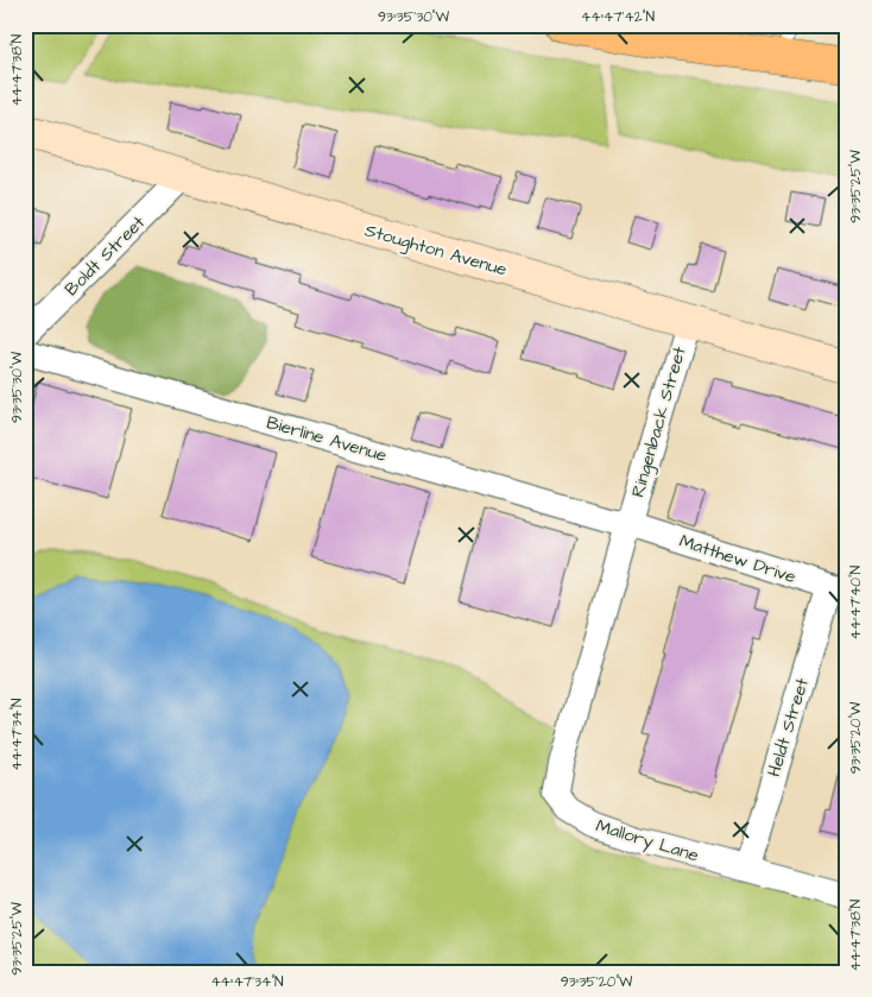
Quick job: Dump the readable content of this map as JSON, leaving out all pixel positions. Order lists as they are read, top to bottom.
{
  "streets": {
    "street": [
      "Stoughton Avenue",
      "Boldt Street",
      "Ringenback Street",
      "Bierline Avenue",
      "Matthew Drive",
      "Heldt Street",
      "Mallory Lane"
    ]
  },
  "crossings": [
    ["Stoughton Avenue", "Boldt Street"],
    ["Stoughton Avenue", "Ringenback Street"],
    ["Ringenback Street", "Bierline Avenue"],
    ["Ringenback Street", "Matthew Drive"],
    ["Ringenback Street", "Mallory Lane"],
    ["Bierline Avenue", "Matthew Drive"],
    ["Bierline Avenue", "Mallory Lane"],
    ["Matthew Drive", "Heldt Street"],
    ["Matthew Drive", "Mallory Lane"],
    ["Heldt Street", "Mallory Lane"]
  ],
  "coordinates": [
    "93°35'30\"W",
    "44°47'42\"N",
    "44°47'38\"N",
    "93°35'25\"W",
    "44°47'40\"N",
    "44°47'34\"N",
    "93°35'20\"W"
  ]
}
